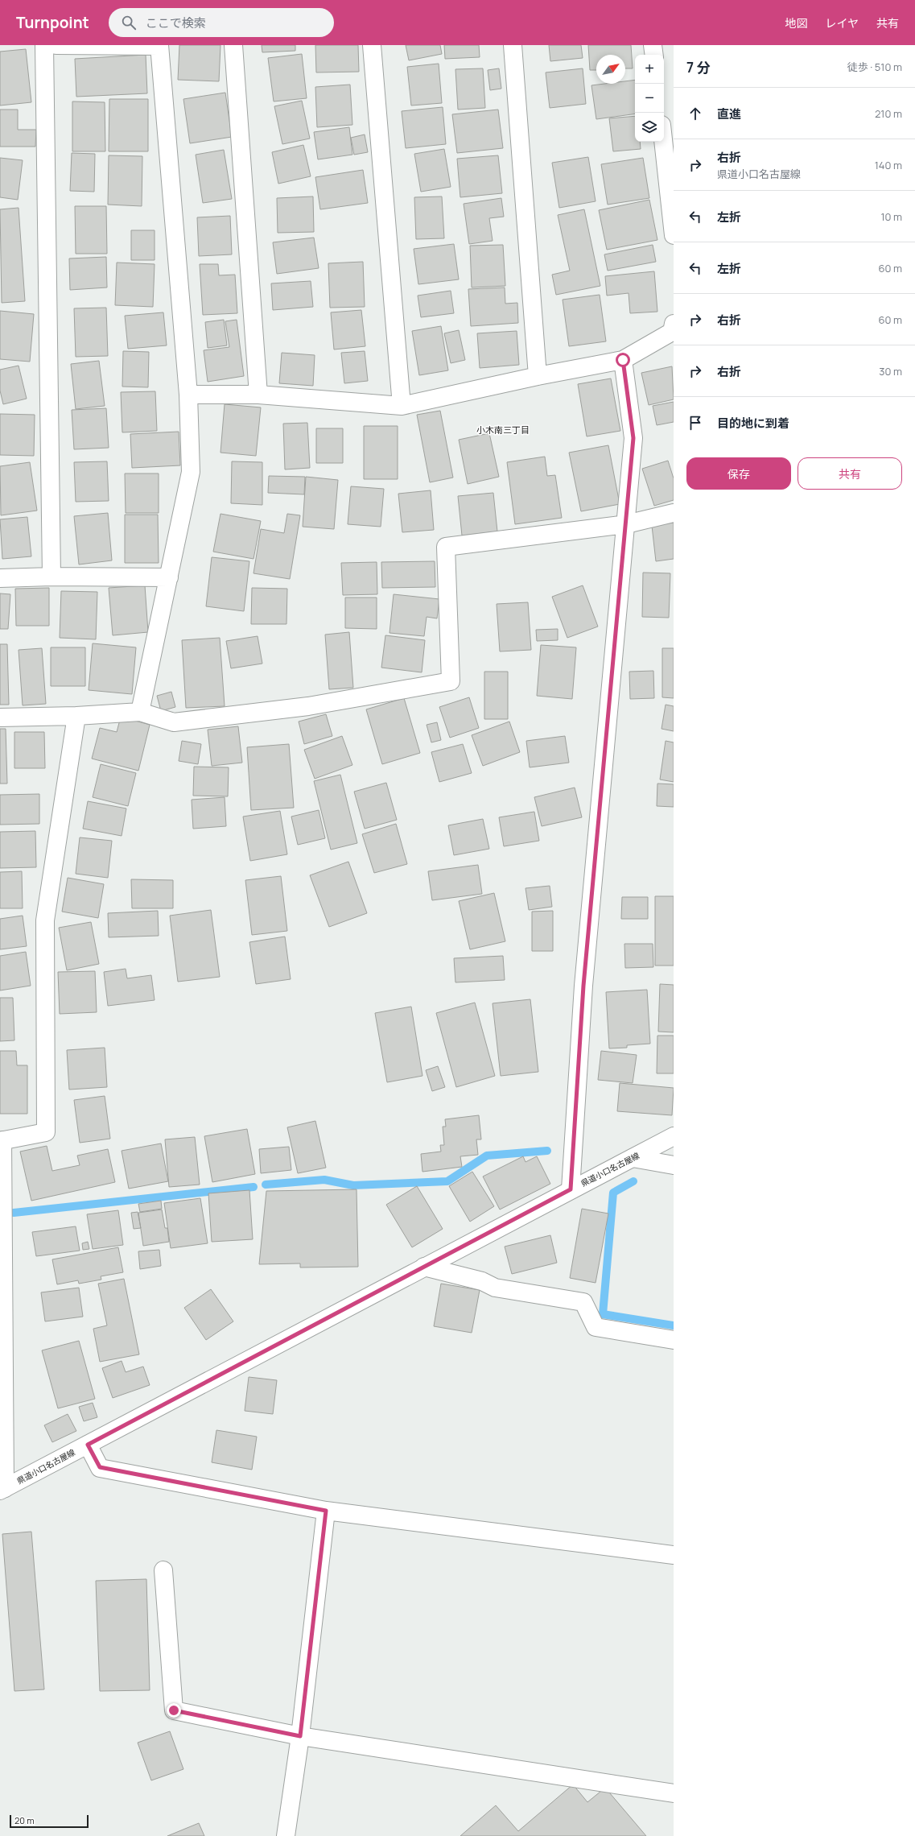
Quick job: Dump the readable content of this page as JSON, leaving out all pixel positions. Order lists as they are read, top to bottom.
{
  "streets": {
    "street": ["県道小口名古屋線"]
  },
  "districts": ["小木南三丁目"],
  "scale_bar": "20 m",
  "north": "top right",
  "page": {
    "header": "Turnpoint",
    "search": "ここで検索",
    "nav": ["地図", "レイヤ", "共有"],
    "heading": ["7 分", "徒歩 · 510 m"],
    "map_buttons": ["+", "−"],
    "list": [
      ["直進", "210 m"],
      ["右折", "県道小口名古屋線", "140 m"],
      ["左折", "10 m"],
      ["左折", "60 m"],
      ["右折", "60 m"],
      ["右折", "30 m"],
      "目的地に到着"
    ],
    "buttons": ["保存", "共有"],
    "scale": "20 m"
  }
}
